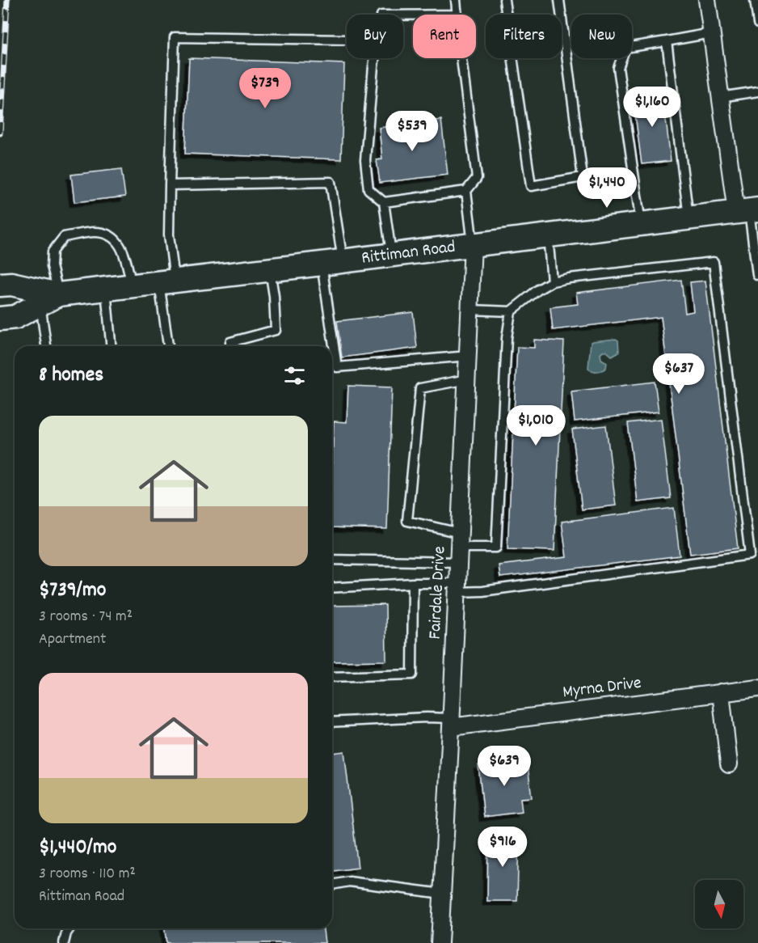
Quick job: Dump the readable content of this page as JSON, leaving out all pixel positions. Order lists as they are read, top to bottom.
{
  "streets": {
    "main road": ["Rittiman Road"],
    "street": ["Fairdale Drive", "Myrna Drive"]
  },
  "crossings": [
    ["Rittiman Road", "Fairdale Drive"],
    ["Fairdale Drive", "Myrna Drive"]
  ],
  "north": "bottom",
  "page": {
    "chip": [
      "Buy",
      "Rent",
      "Filters",
      "New"
    ],
    "price": [
      "$739",
      "$1,160",
      "$539",
      "$1,440",
      "$637",
      "$1,010",
      "$639",
      "$916"
    ],
    "heading": "8 homes",
    "list": [
      {
        "name": "$739/mo",
        "note": "3 rooms · 74 m² · Apartment"
      },
      {
        "name": "$1,440/mo",
        "note": "3 rooms · 110 m² · Rittiman Road"
      }
    ]
  }
}
